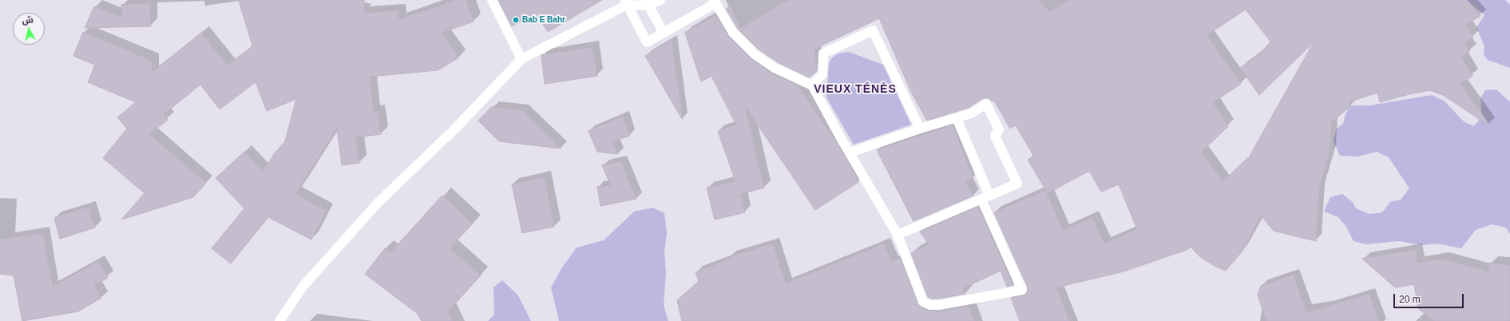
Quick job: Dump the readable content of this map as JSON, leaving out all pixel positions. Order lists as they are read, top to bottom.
{
  "districts": ["VIEUX TÉNÈS"],
  "places": ["Bab E Bahr"],
  "scale_bar": "20 m",
  "north": "top"
}
